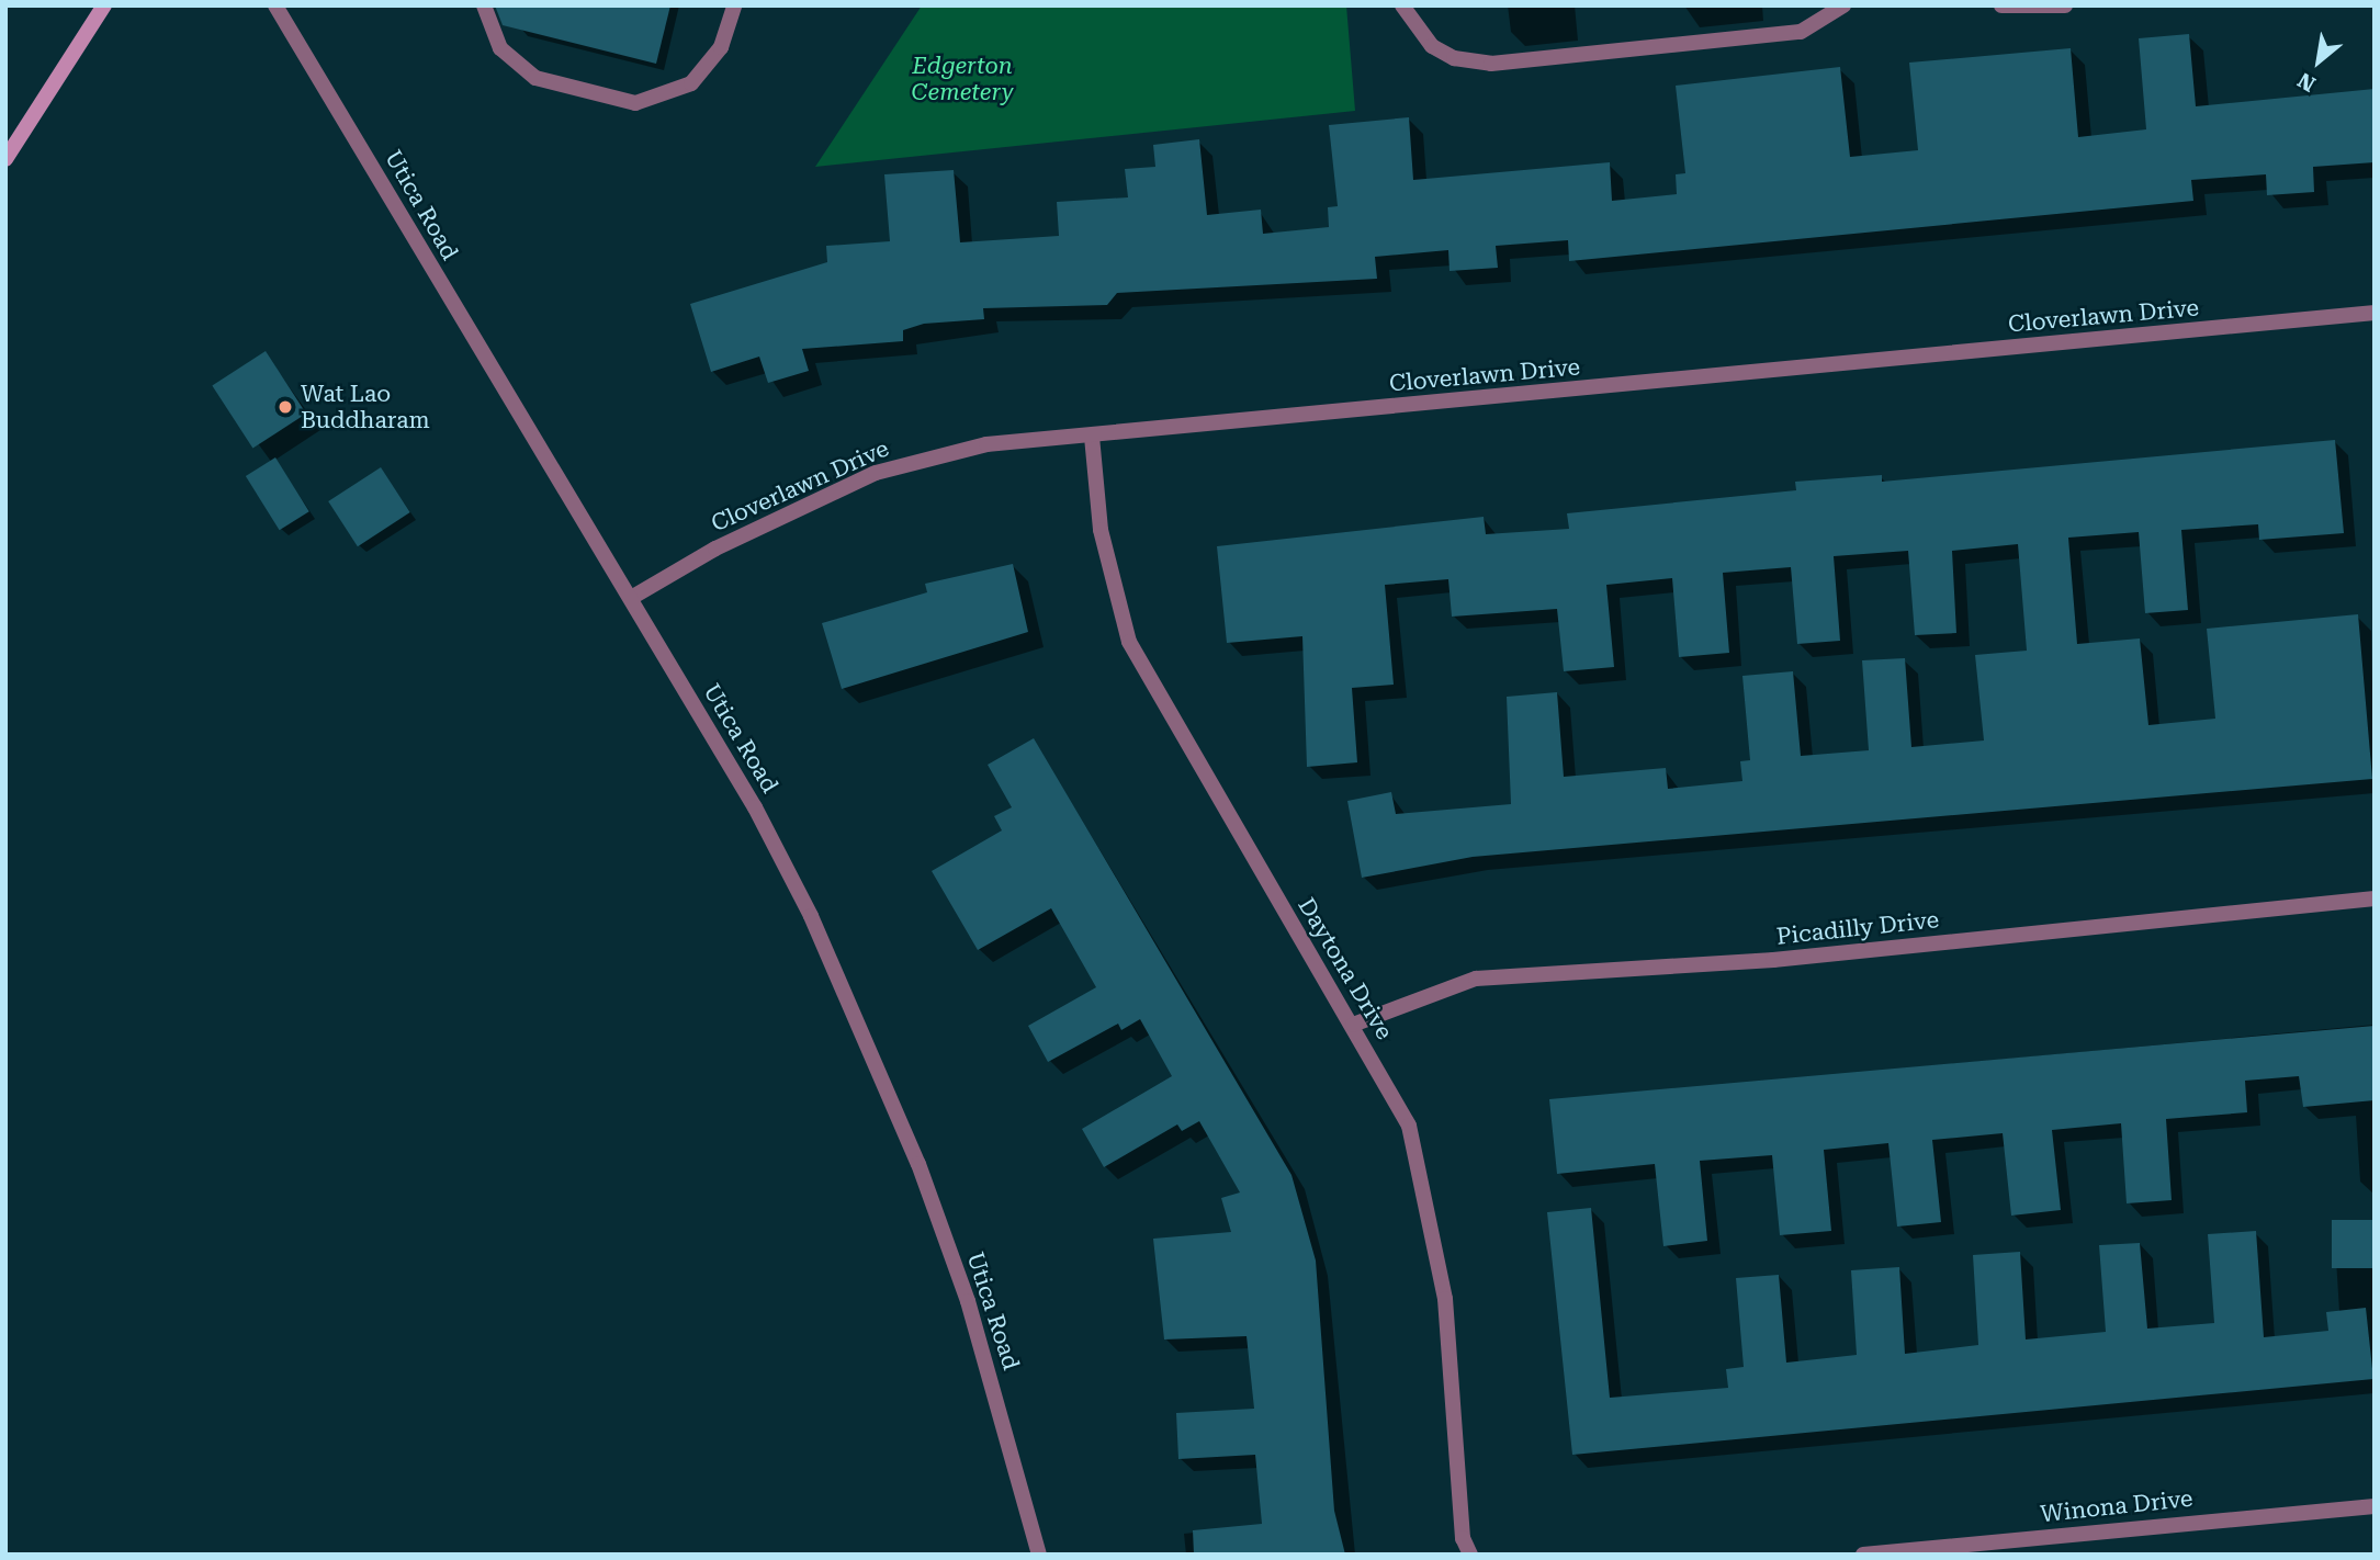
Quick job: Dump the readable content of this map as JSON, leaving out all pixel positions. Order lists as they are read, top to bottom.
{
  "streets": {
    "street": [
      "Utica Road",
      "Cloverlawn Drive",
      "Picadilly Drive",
      "Daytona Drive",
      "Winona Drive"
    ]
  },
  "crossings": [
    ["Utica Road", "Cloverlawn Drive"],
    ["Cloverlawn Drive", "Daytona Drive"],
    ["Picadilly Drive", "Daytona Drive"]
  ],
  "parks": ["Edgerton Cemetery"],
  "places": ["Wat Lao Buddharam"],
  "north": "bottom left"
}
